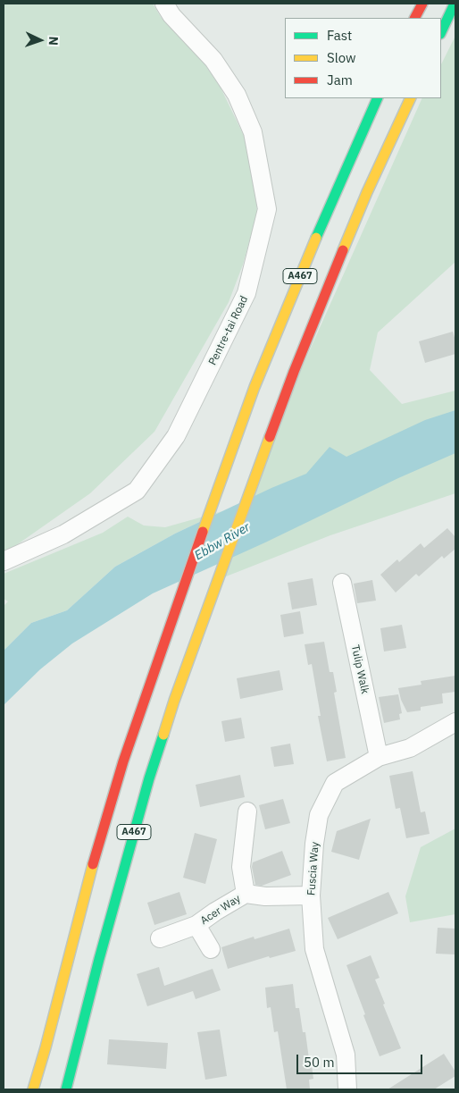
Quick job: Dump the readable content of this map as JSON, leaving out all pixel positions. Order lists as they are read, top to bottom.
{
  "streets": {
    "main road": ["A467"],
    "street": [
      "Pentre-tai Road",
      "Tulip Walk",
      "Fuscia Way",
      "Acer Way"
    ]
  },
  "crossings": [
    ["Tulip Walk", "Fuscia Way"],
    ["Fuscia Way", "Acer Way"]
  ],
  "water": ["Ebbw River"],
  "legend": ["Fast", "Slow", "Jam"],
  "scale_bar": "50 m",
  "north": "right"
}
